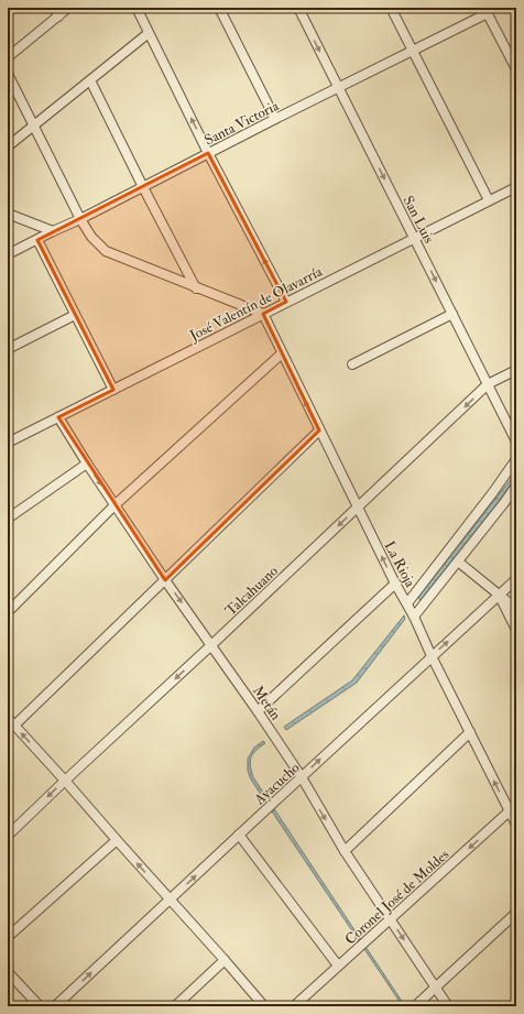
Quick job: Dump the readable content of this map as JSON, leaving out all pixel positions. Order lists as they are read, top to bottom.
{
  "streets": {
    "street": [
      "Santa Victoria",
      "San Luis",
      "José Valentín de Olavarría",
      "La Rioja",
      "Talcahuano",
      "Metán",
      "Ayacucho",
      "Coronel José de Moldes"
    ]
  },
  "crossings": [
    ["Santa Victoria", "San Luis"],
    ["San Luis", "José Valentín de Olavarría"],
    ["San Luis", "Talcahuano"],
    ["José Valentín de Olavarría", "La Rioja"],
    ["José Valentín de Olavarría", "Metán"],
    ["La Rioja", "Talcahuano"],
    ["La Rioja", "Ayacucho"],
    ["La Rioja", "Coronel José de Moldes"],
    ["Talcahuano", "Metán"],
    ["Metán", "Ayacucho"],
    ["Metán", "Coronel José de Moldes"]
  ],
  "one_way": [
    "San Luis",
    "La Rioja",
    "Metán",
    "Coronel José de Moldes"
  ]
}
